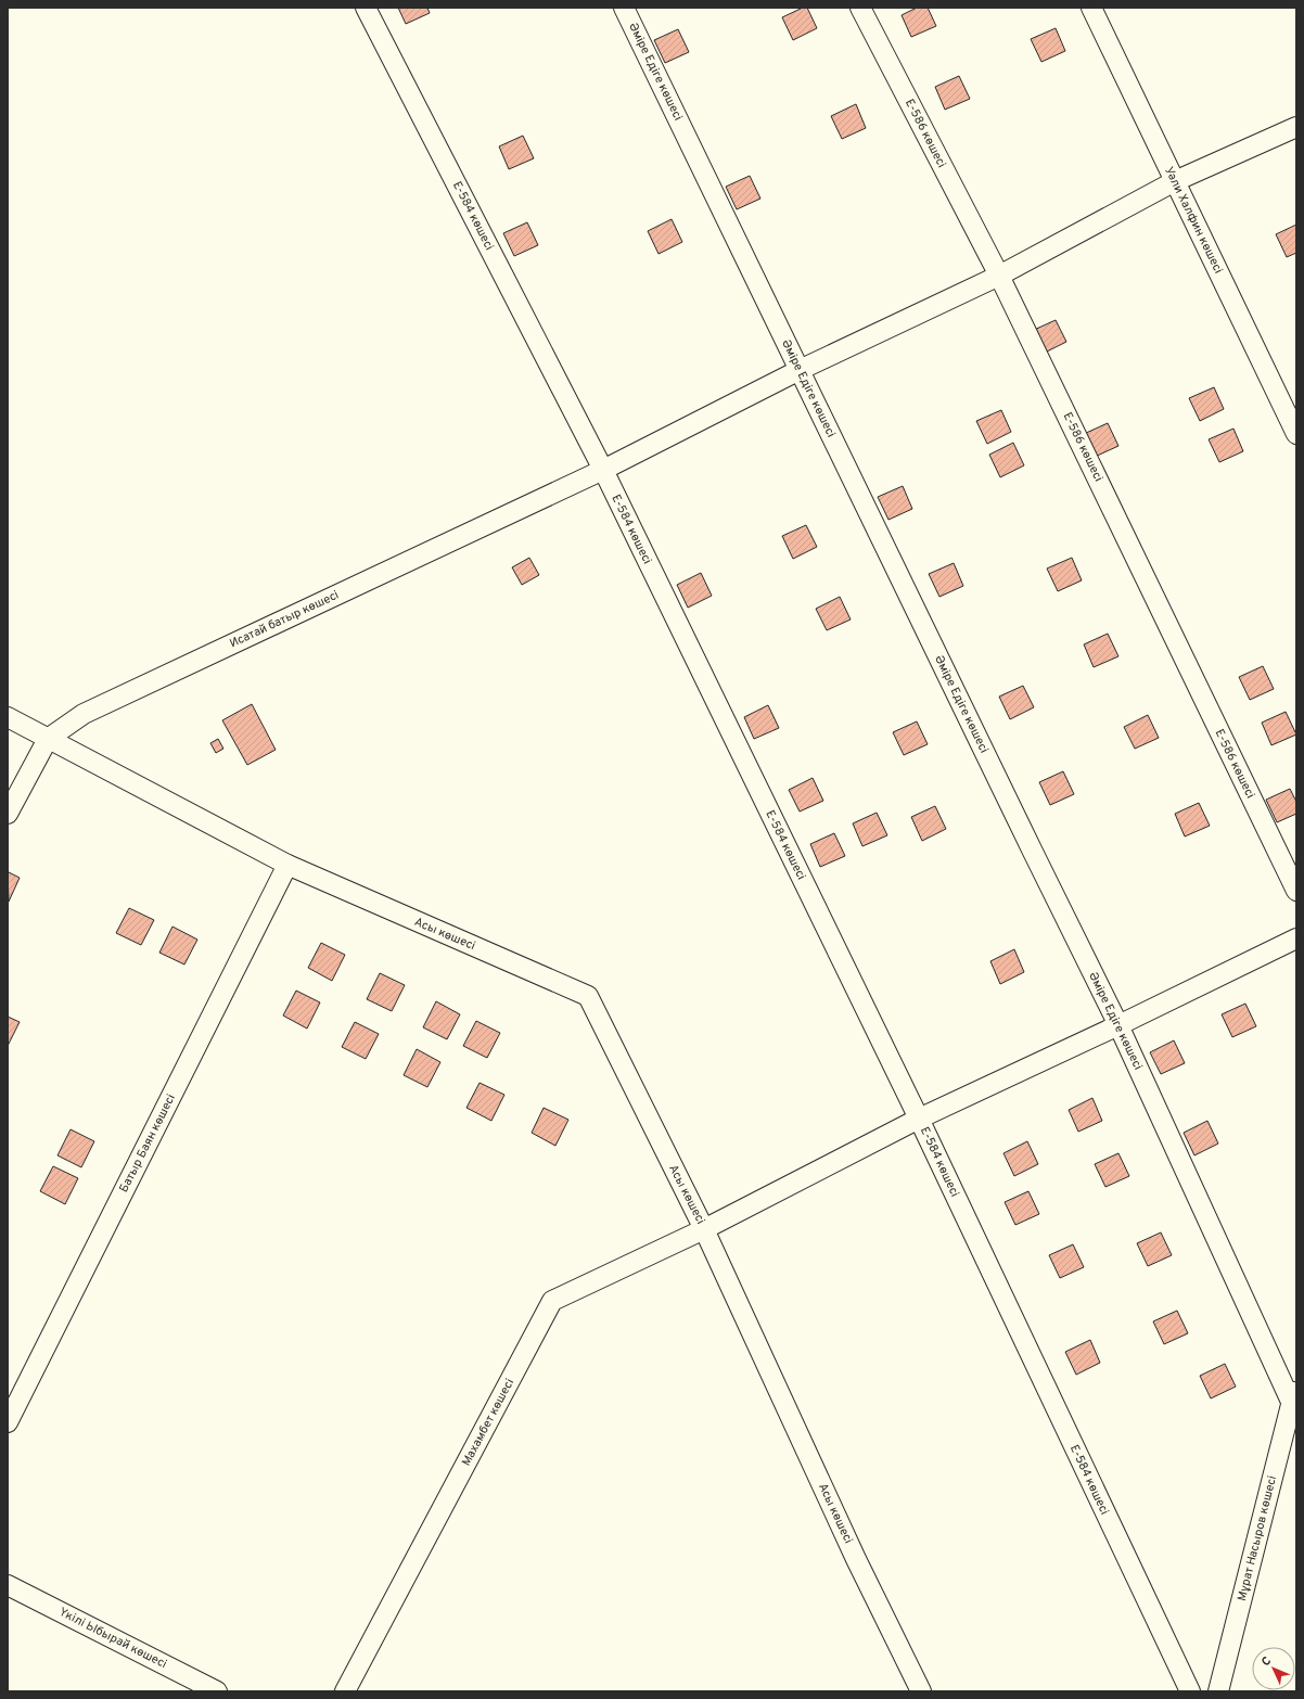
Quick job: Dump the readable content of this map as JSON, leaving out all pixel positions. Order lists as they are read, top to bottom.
{
  "streets": {
    "street": [
      "Әміре Едіге көшесі",
      "Е-586 көшесі",
      "Е-584 көшесі",
      "Уәли Халфин көшесі",
      "Исатай батыр көшесі",
      "Асы көшесі",
      "Батыр Баян көшесі",
      "Махамбет көшесі",
      "Мұрат Насыров көшесі",
      "Үкілі Ыбырай көшесі"
    ]
  },
  "crossings": [
    ["Әміре Едіге көшесі", "Исатай батыр көшесі"],
    ["Әміре Едіге көшесі", "Махамбет көшесі"],
    ["Әміре Едіге көшесі", "Мұрат Насыров көшесі"],
    ["Е-586 көшесі", "Исатай батыр көшесі"],
    ["Е-584 көшесі", "Исатай батыр көшесі"],
    ["Е-584 көшесі", "Махамбет көшесі"],
    ["Уәли Халфин көшесі", "Исатай батыр көшесі"],
    ["Исатай батыр көшесі", "Асы көшесі"],
    ["Асы көшесі", "Батыр Баян көшесі"],
    ["Асы көшесі", "Махамбет көшесі"]
  ],
  "north": "top left"
}
